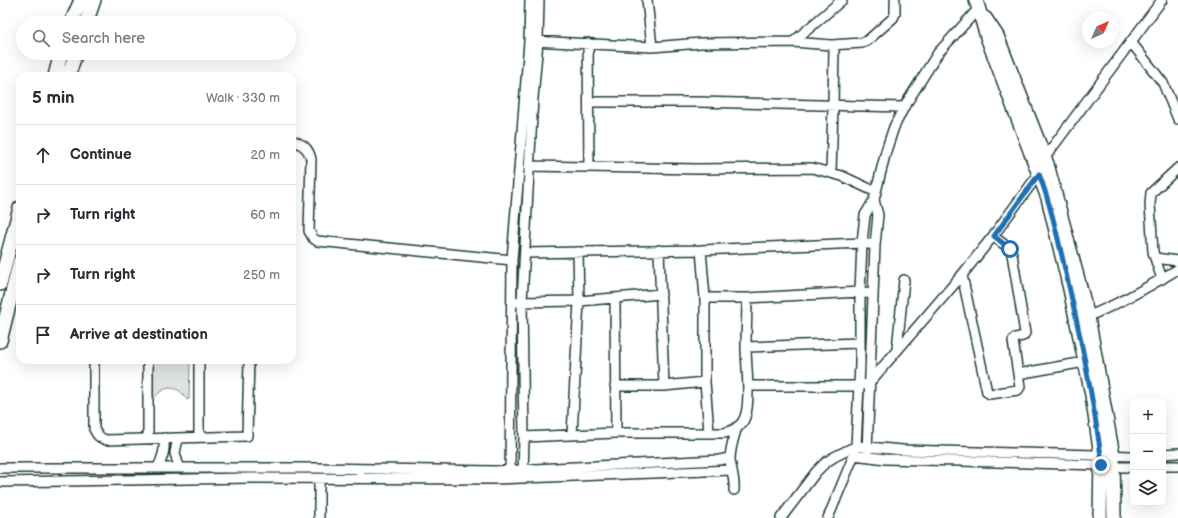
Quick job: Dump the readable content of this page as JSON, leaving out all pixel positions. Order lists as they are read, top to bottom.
{
  "north": "top right",
  "page": {
    "search": "Search here",
    "heading": ["5 min", "Walk · 330 m"],
    "list": [
      ["Continue", "20 m"],
      ["Turn right", "60 m"],
      ["Turn right", "250 m"],
      "Arrive at destination"
    ],
    "map_buttons": ["+", "−"]
  }
}
